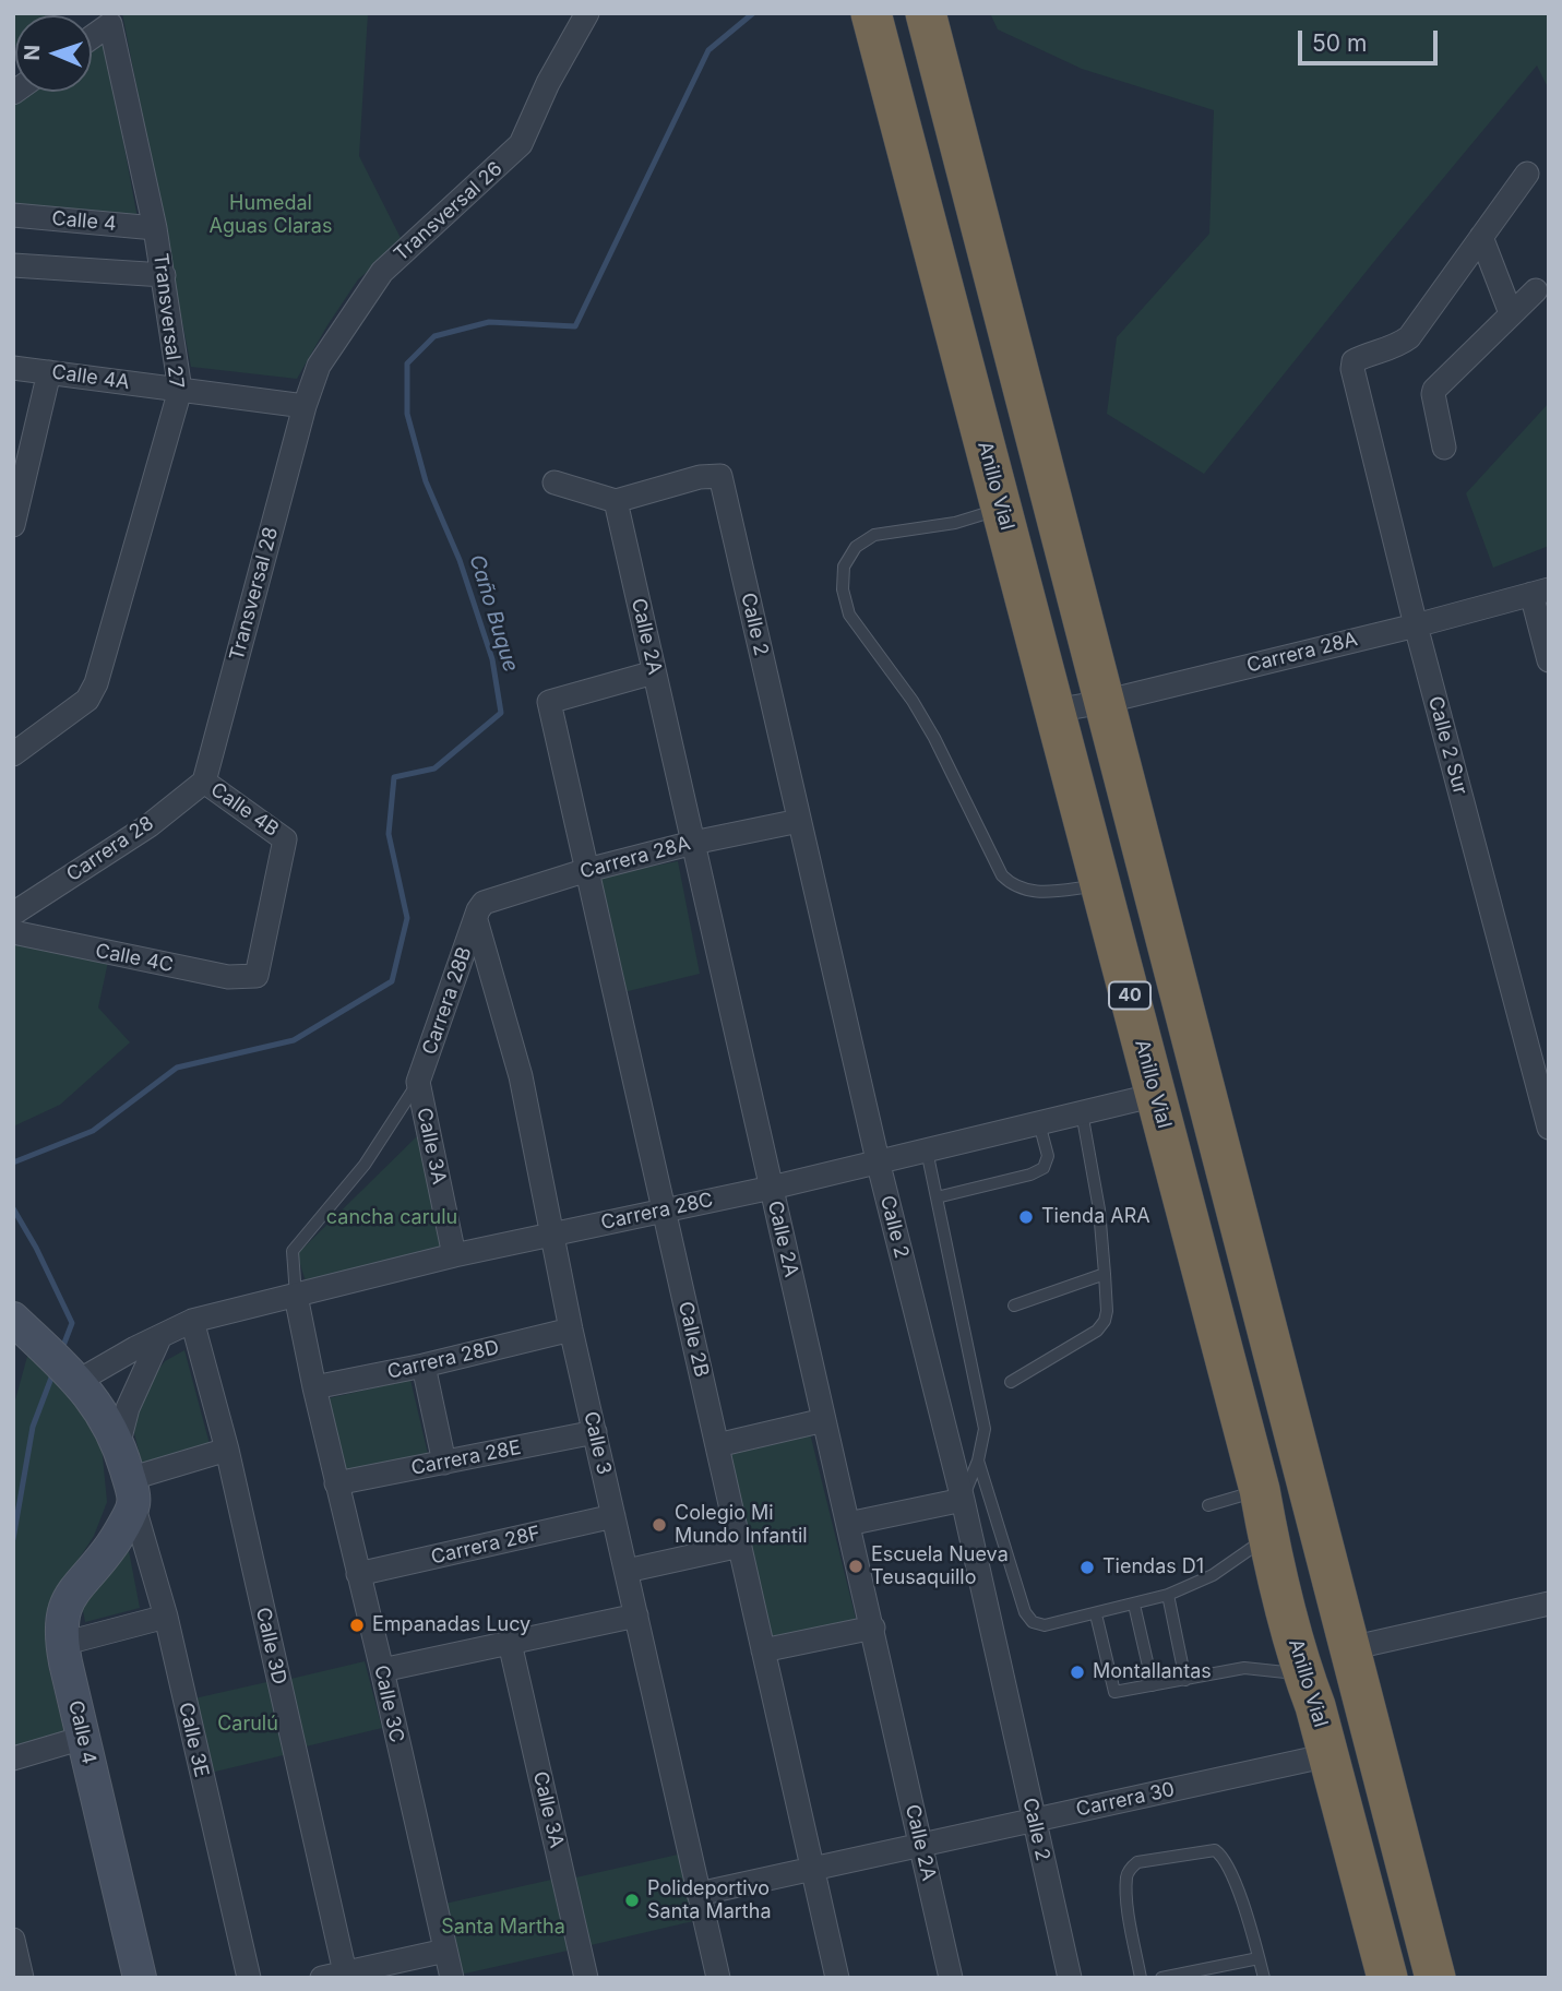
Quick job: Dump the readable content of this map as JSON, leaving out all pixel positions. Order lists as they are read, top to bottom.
{
  "streets": {
    "highway": ["Anillo Vial", "40"],
    "street": [
      "Transversal 26",
      "Calle 4",
      "Transversal 27",
      "Calle 4A",
      "Transversal 28",
      "Calle 2",
      "Calle 2A",
      "Carrera 28A",
      "Calle 2 Sur",
      "Calle 4B",
      "Carrera 28",
      "Calle 4C",
      "Carrera 28B",
      "Calle 3A",
      "Carrera 28C",
      "Calle 2B",
      "Carrera 28D",
      "Calle 3",
      "Carrera 28E",
      "Carrera 28F",
      "Calle 3D",
      "Calle 3C",
      "Calle 3E",
      "Carrera 30"
    ]
  },
  "crossings": [
    ["Transversal 26", "Calle 4A"],
    ["Transversal 26", "Transversal 28"],
    ["Calle 4", "Transversal 27"],
    ["Calle 4", "Calle 3E"],
    ["Transversal 27", "Calle 4A"],
    ["Calle 4A", "Transversal 28"],
    ["Anillo Vial", "Carrera 28A"],
    ["Anillo Vial", "Carrera 28C"],
    ["Anillo Vial", "Carrera 30"],
    ["Transversal 28", "Calle 4B"],
    ["Transversal 28", "Carrera 28"],
    ["Calle 2", "Calle 2A"],
    ["Calle 2", "Carrera 28A"],
    ["Calle 2", "Carrera 28C"],
    ["Calle 2", "Carrera 30"],
    ["Calle 2A", "Carrera 28A"],
    ["Calle 2A", "Carrera 28C"],
    ["Calle 2A", "Calle 2B"],
    ["Calle 2A", "Carrera 30"],
    ["Carrera 28A", "Calle 2 Sur"],
    ["Carrera 28A", "40"],
    ["Carrera 28A", "Carrera 28B"],
    ["Carrera 28A", "Calle 2B"],
    ["Carrera 28A", "Calle 3"],
    ["Calle 4B", "Carrera 28"],
    ["Calle 4B", "Calle 4C"],
    ["Carrera 28B", "Calle 3A"],
    ["Carrera 28B", "Calle 3"],
    ["Calle 3A", "Carrera 28C"],
    ["Carrera 28C", "Calle 2B"],
    ["Carrera 28C", "Calle 3"],
    ["Carrera 28C", "Calle 3D"],
    ["Carrera 28C", "Calle 3C"],
    ["Calle 2B", "Carrera 30"],
    ["Carrera 28D", "Calle 3"],
    ["Carrera 28D", "Calle 3C"],
    ["Calle 3", "Carrera 28E"],
    ["Calle 3", "Carrera 28F"],
    ["Calle 3", "Carrera 30"],
    ["Carrera 28E", "Calle 3C"],
    ["Carrera 28F", "Calle 3C"]
  ],
  "water": ["Caño Buque"],
  "parks": [
    "Humedal Aguas Claras",
    "cancha carulu",
    "Carulú",
    "Santa Martha"
  ],
  "places": [
    "Tienda ARA",
    "Colegio Mi Mundo Infantil",
    "Escuela Nueva Teusaquillo",
    "Tiendas D1",
    "Empanadas Lucy",
    "Montallantas",
    "Polideportivo Santa Martha"
  ],
  "scale_bar": "50 m",
  "north": "left"
}
